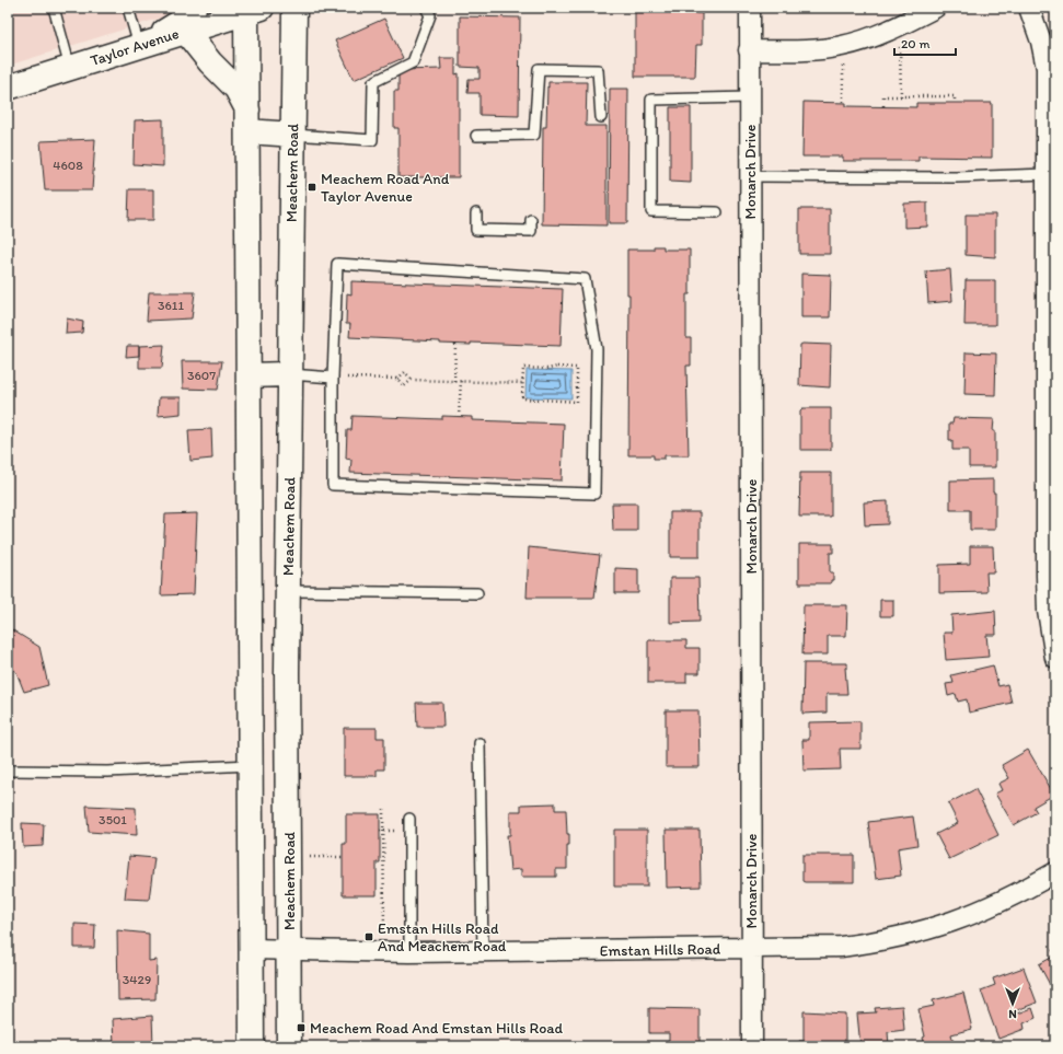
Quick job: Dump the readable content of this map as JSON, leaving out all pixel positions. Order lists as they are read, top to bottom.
{
  "streets": {
    "street": [
      "Taylor Avenue",
      "Monarch Drive",
      "Meachem Road",
      "Emstan Hills Road"
    ]
  },
  "crossings": [
    ["Monarch Drive", "Emstan Hills Road"],
    ["Meachem Road", "Emstan Hills Road"]
  ],
  "places": {
    "transit": ["Meachem Road And Taylor Avenue", "Emstan Hills Road And Meachem Road", "Meachem Road And Emstan Hills Road"]
  },
  "house_numbers": [
    "4608",
    "3611",
    "3607",
    "3501",
    "3429"
  ],
  "scale_bar": "20 m",
  "north": "bottom"
}
